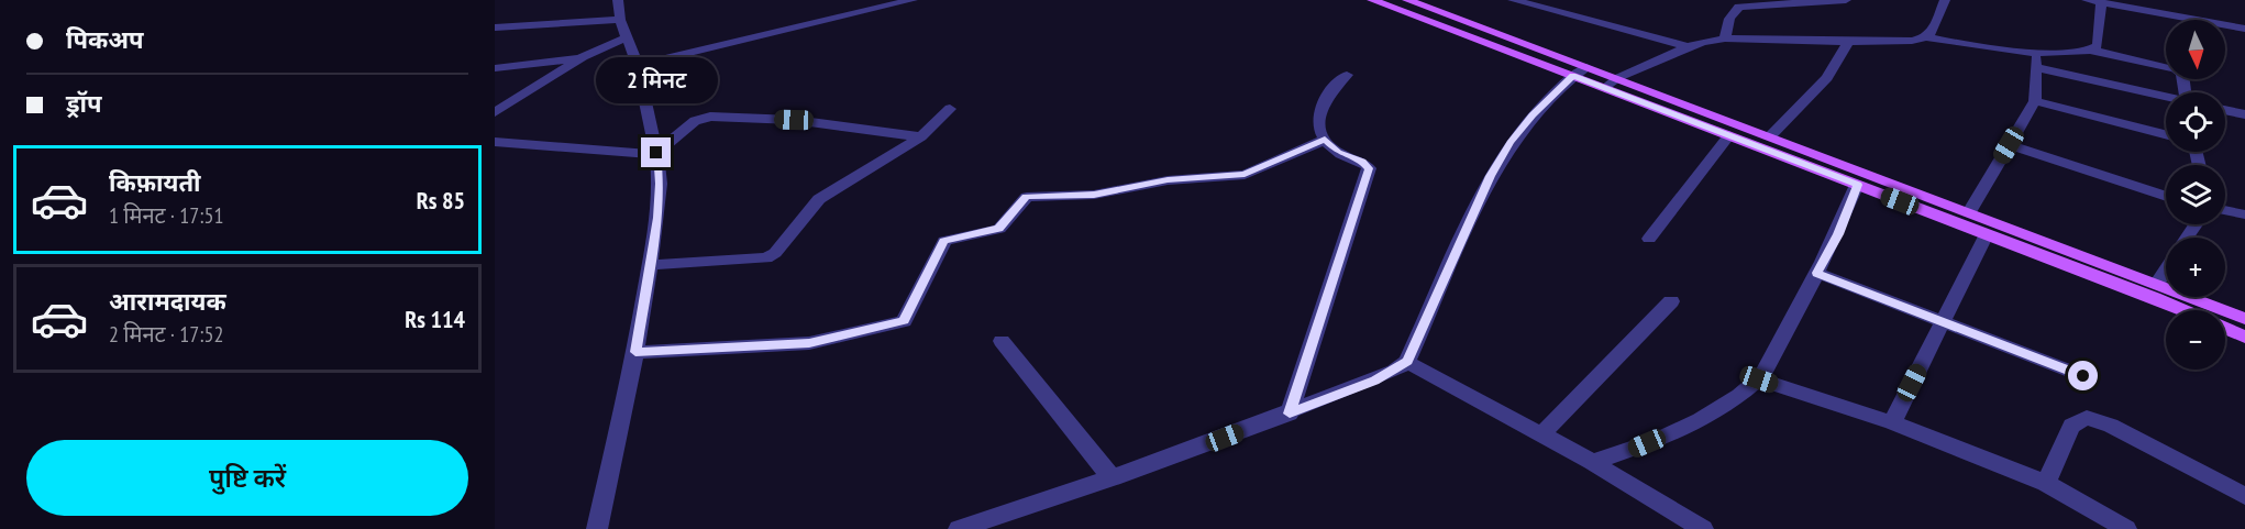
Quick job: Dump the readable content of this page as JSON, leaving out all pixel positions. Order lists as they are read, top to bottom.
{
  "north": "bottom",
  "page": {
    "banner": ["पिकअप", "ड्रॉप"],
    "map_buttons": ["+", "−"],
    "bubble": "2 मिनट",
    "list": [
      {
        "name": "किफ़ायती",
        "note": "1 मिनट · 17:51",
        "value": "Rs 85"
      },
      {
        "name": "आरामदायक",
        "note": "2 मिनट · 17:52",
        "value": "Rs 114"
      }
    ],
    "buttons": "पुष्टि करें"
  }
}
